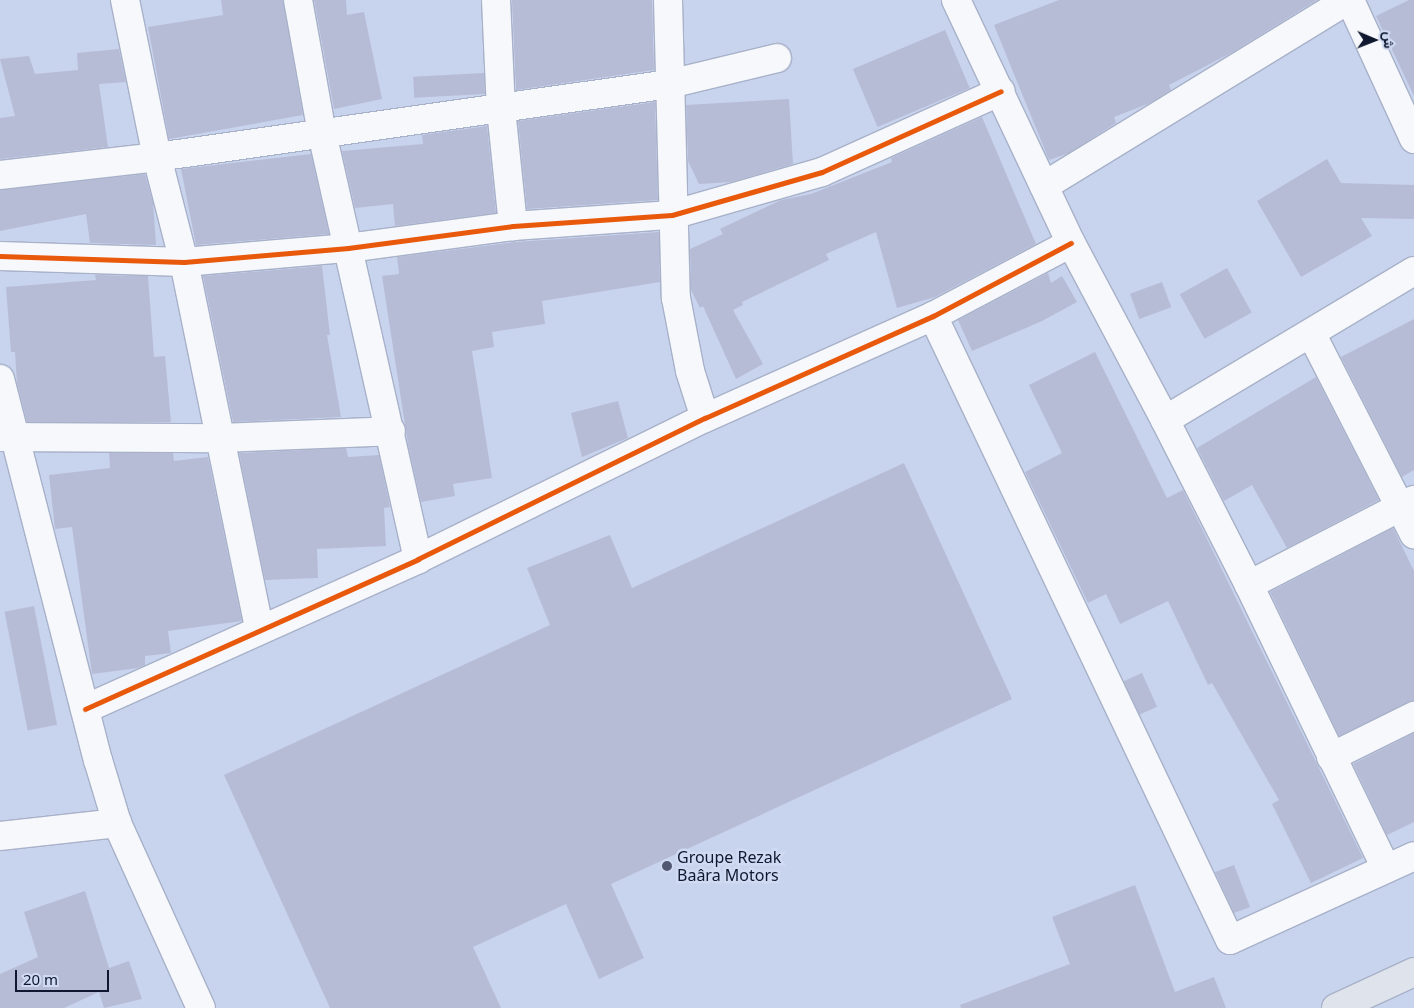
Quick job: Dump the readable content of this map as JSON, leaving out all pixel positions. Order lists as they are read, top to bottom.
{
  "places": ["Groupe Rezak Baâra Motors"],
  "scale_bar": "20 m",
  "north": "right"
}
